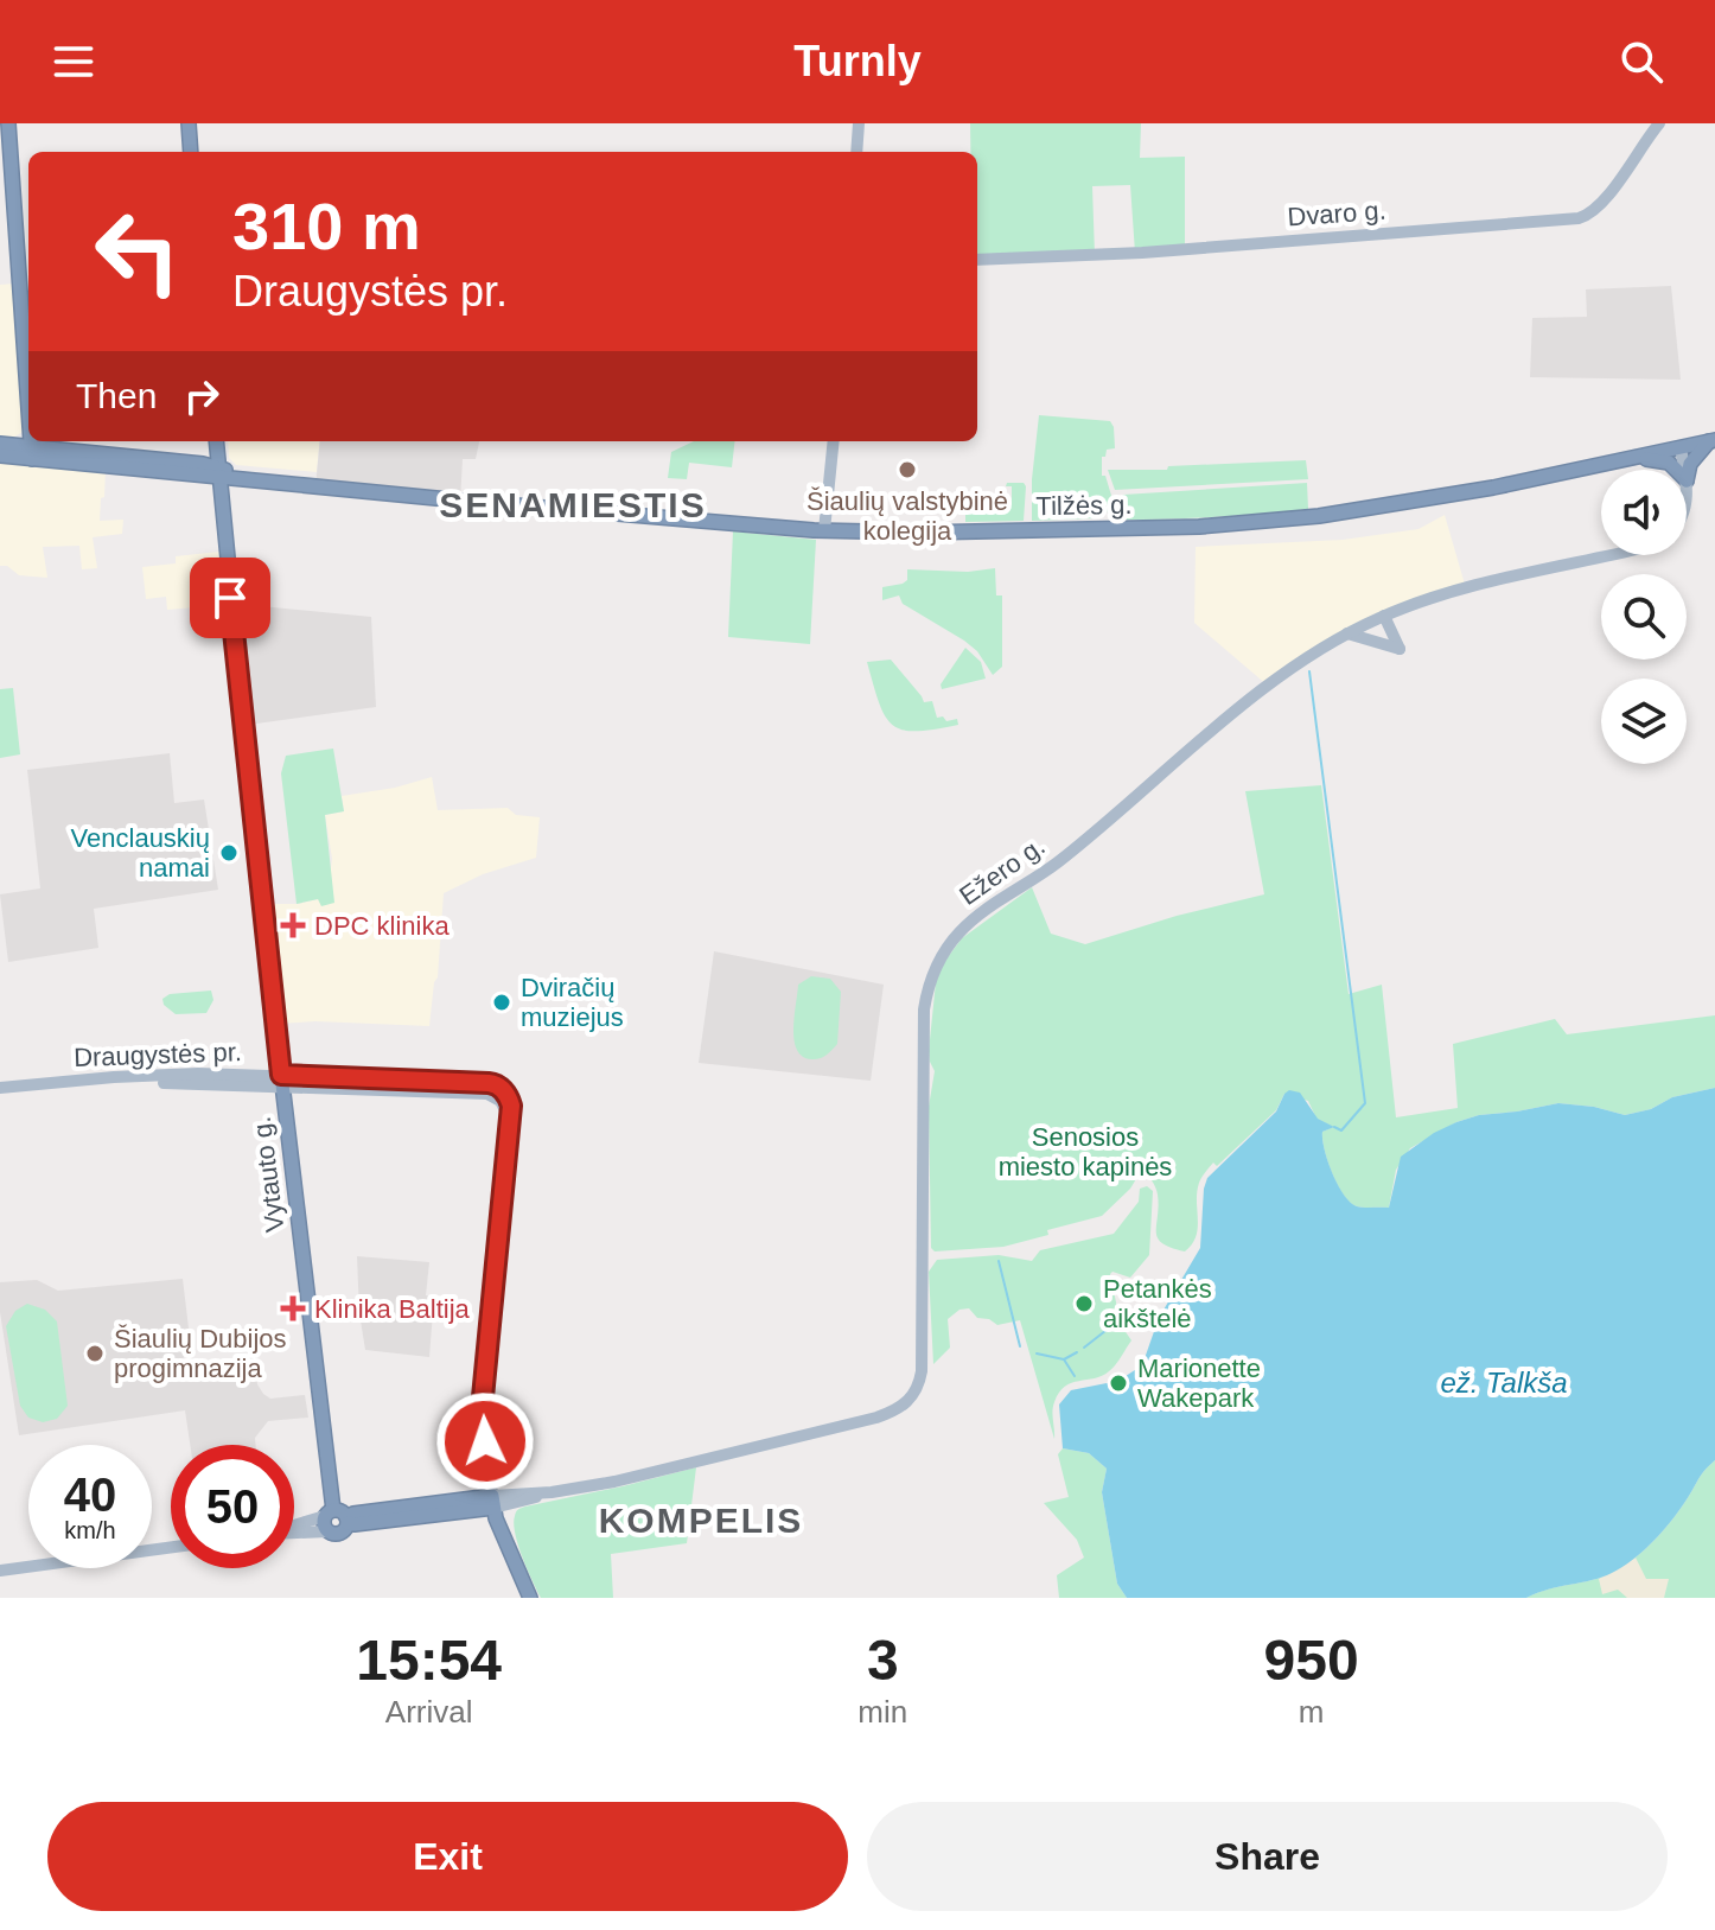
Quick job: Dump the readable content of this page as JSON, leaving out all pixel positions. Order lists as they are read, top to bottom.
{
  "streets": {
    "highway": ["Tilžės g.", "Ežero g.", "Vytauto g."],
    "main road": ["Dvaro g.", "Draugystės pr."]
  },
  "crossings": [
    ["Tilžės g.", "Vytauto g."],
    ["Ežero g.", "Draugystės pr."],
    ["Ežero g.", "Vytauto g."],
    ["Draugystės pr.", "Vytauto g."]
  ],
  "districts": ["SENAMIESTIS", "KOMPELIS"],
  "water": ["ež. Talkša"],
  "parks": ["Senosios miesto kapinės"],
  "places": {
    "other": [
      "Šiaulių valstybinė kolegija",
      "Venclauskių namai",
      "Dviračių muziejus",
      "Petankės aikštelė",
      "Šiaulių Dubijos progimnazija",
      "Marionette Wakepark"
    ],
    "health": ["DPC klinika", "Klinika Baltija"]
  },
  "page": {
    "header": "Turnly",
    "turn": ["310 m", "Draugystės pr."],
    "then": "Then",
    "speed": "40 km/h",
    "limit": "50",
    "eta": [
      "15:54",
      "Arrival",
      "3",
      "min",
      "950",
      "m"
    ],
    "buttons": ["Exit", "Share"]
  }
}
